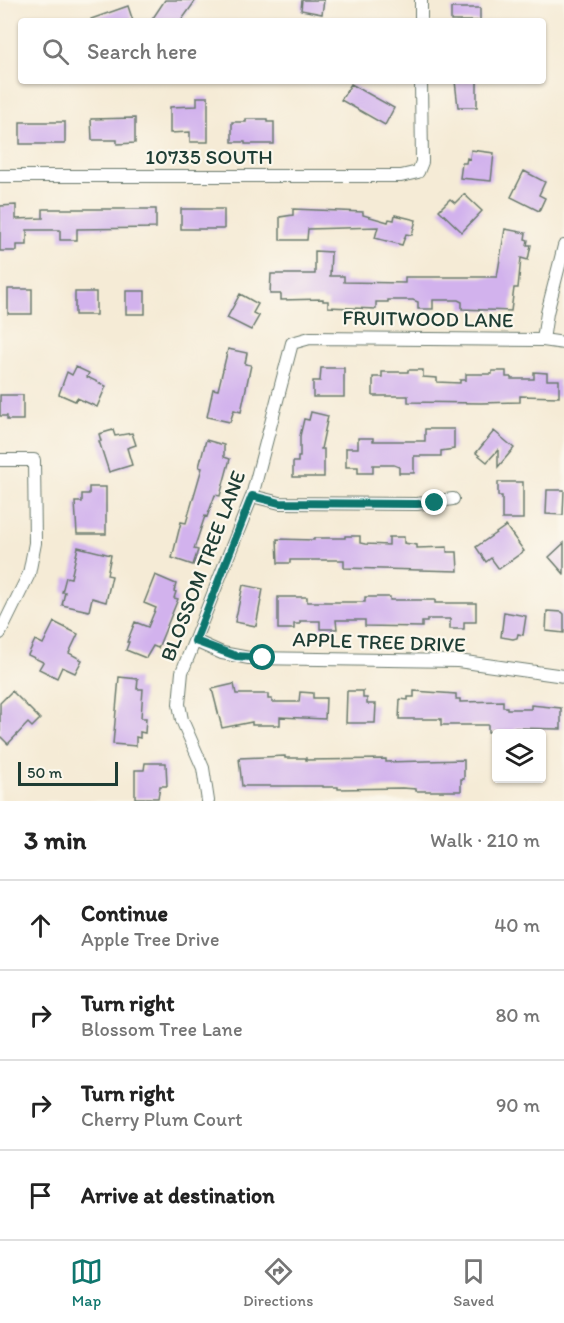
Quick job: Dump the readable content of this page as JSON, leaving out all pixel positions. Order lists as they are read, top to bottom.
{
  "streets": {
    "street": [
      "10735 SOUTH",
      "FRUITWOOD LANE",
      "BLOSSOM TREE LANE",
      "APPLE TREE DRIVE"
    ]
  },
  "crossings": [
    ["FRUITWOOD LANE", "BLOSSOM TREE LANE"],
    ["BLOSSOM TREE LANE", "APPLE TREE DRIVE"]
  ],
  "scale_bar": "50 m",
  "page": {
    "search": "Search here",
    "scale": "50 m",
    "heading": ["3 min", "Walk · 210 m"],
    "list": [
      ["Continue", "Apple Tree Drive", "40 m"],
      ["Turn right", "Blossom Tree Lane", "80 m"],
      ["Turn right", "Cherry Plum Court", "90 m"],
      "Arrive at destination"
    ],
    "nav": ["Map", "Directions", "Saved"]
  }
}
